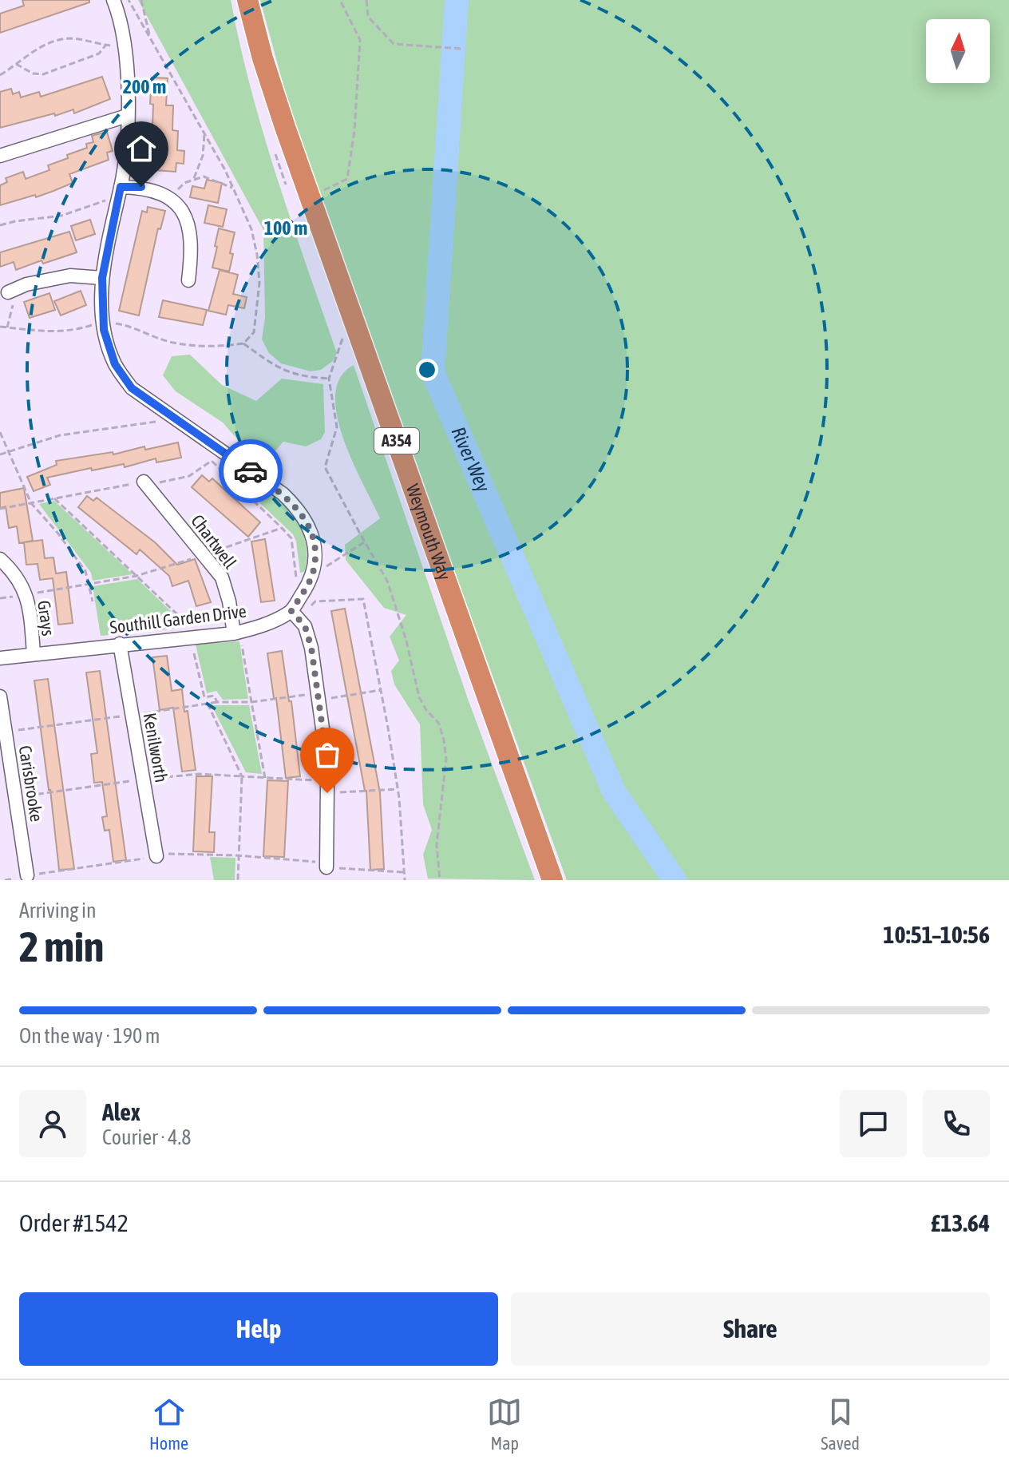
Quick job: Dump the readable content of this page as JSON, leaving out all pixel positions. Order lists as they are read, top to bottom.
{
  "streets": {
    "highway": ["A354", "Weymouth Way"],
    "street": [
      "Chartwell",
      "Grays",
      "Southill Garden Drive",
      "Kenilworth",
      "Carisbrooke"
    ]
  },
  "crossings": [
    ["Chartwell", "Southill Garden Drive"],
    ["Grays", "Southill Garden Drive"],
    ["Southill Garden Drive", "Kenilworth"]
  ],
  "water": ["River Wey"],
  "north": "top",
  "page": {
    "heading": ["2 min", "Arriving in", "10:51–10:56"],
    "panel": [
      "Alex",
      "Courier · 4.8",
      "Order #1542",
      "£13.64"
    ],
    "bar": "On the way · 190 m",
    "buttons": ["Help", "Share"],
    "tabs": ["Home", "Map", "Saved"]
  },
  "rings": ["200 m", "100 m"]
}
